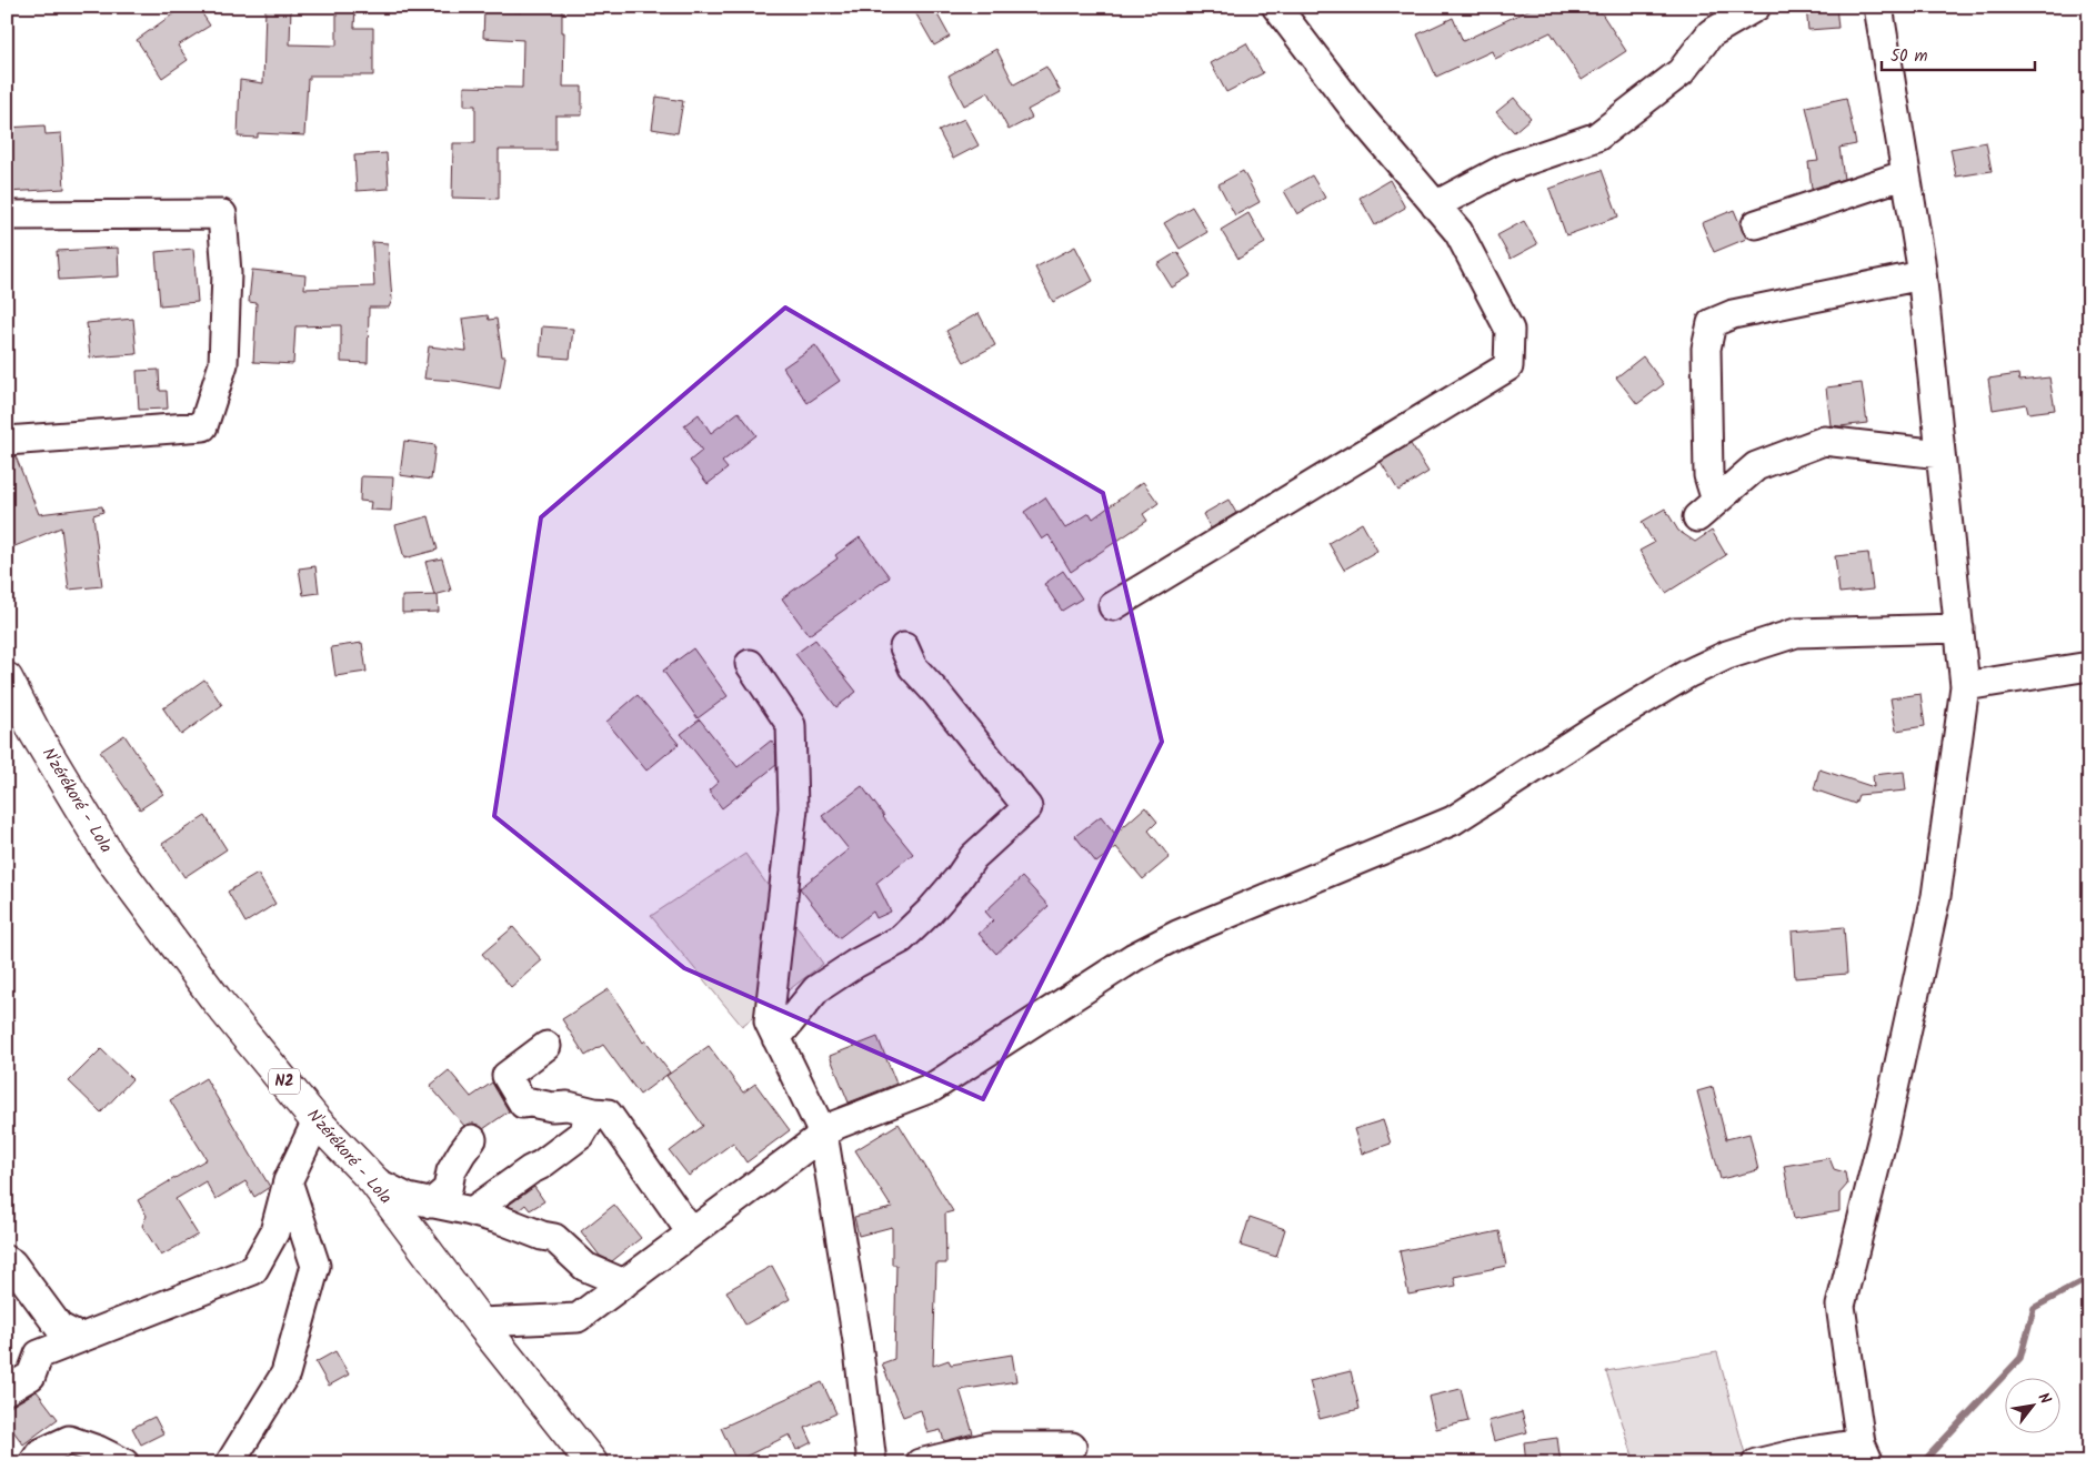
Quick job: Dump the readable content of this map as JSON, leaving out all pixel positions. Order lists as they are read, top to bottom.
{
  "streets": {
    "highway": ["N'zérékoré - Lola", "N2"]
  },
  "scale_bar": "50 m",
  "north": "top right"
}
